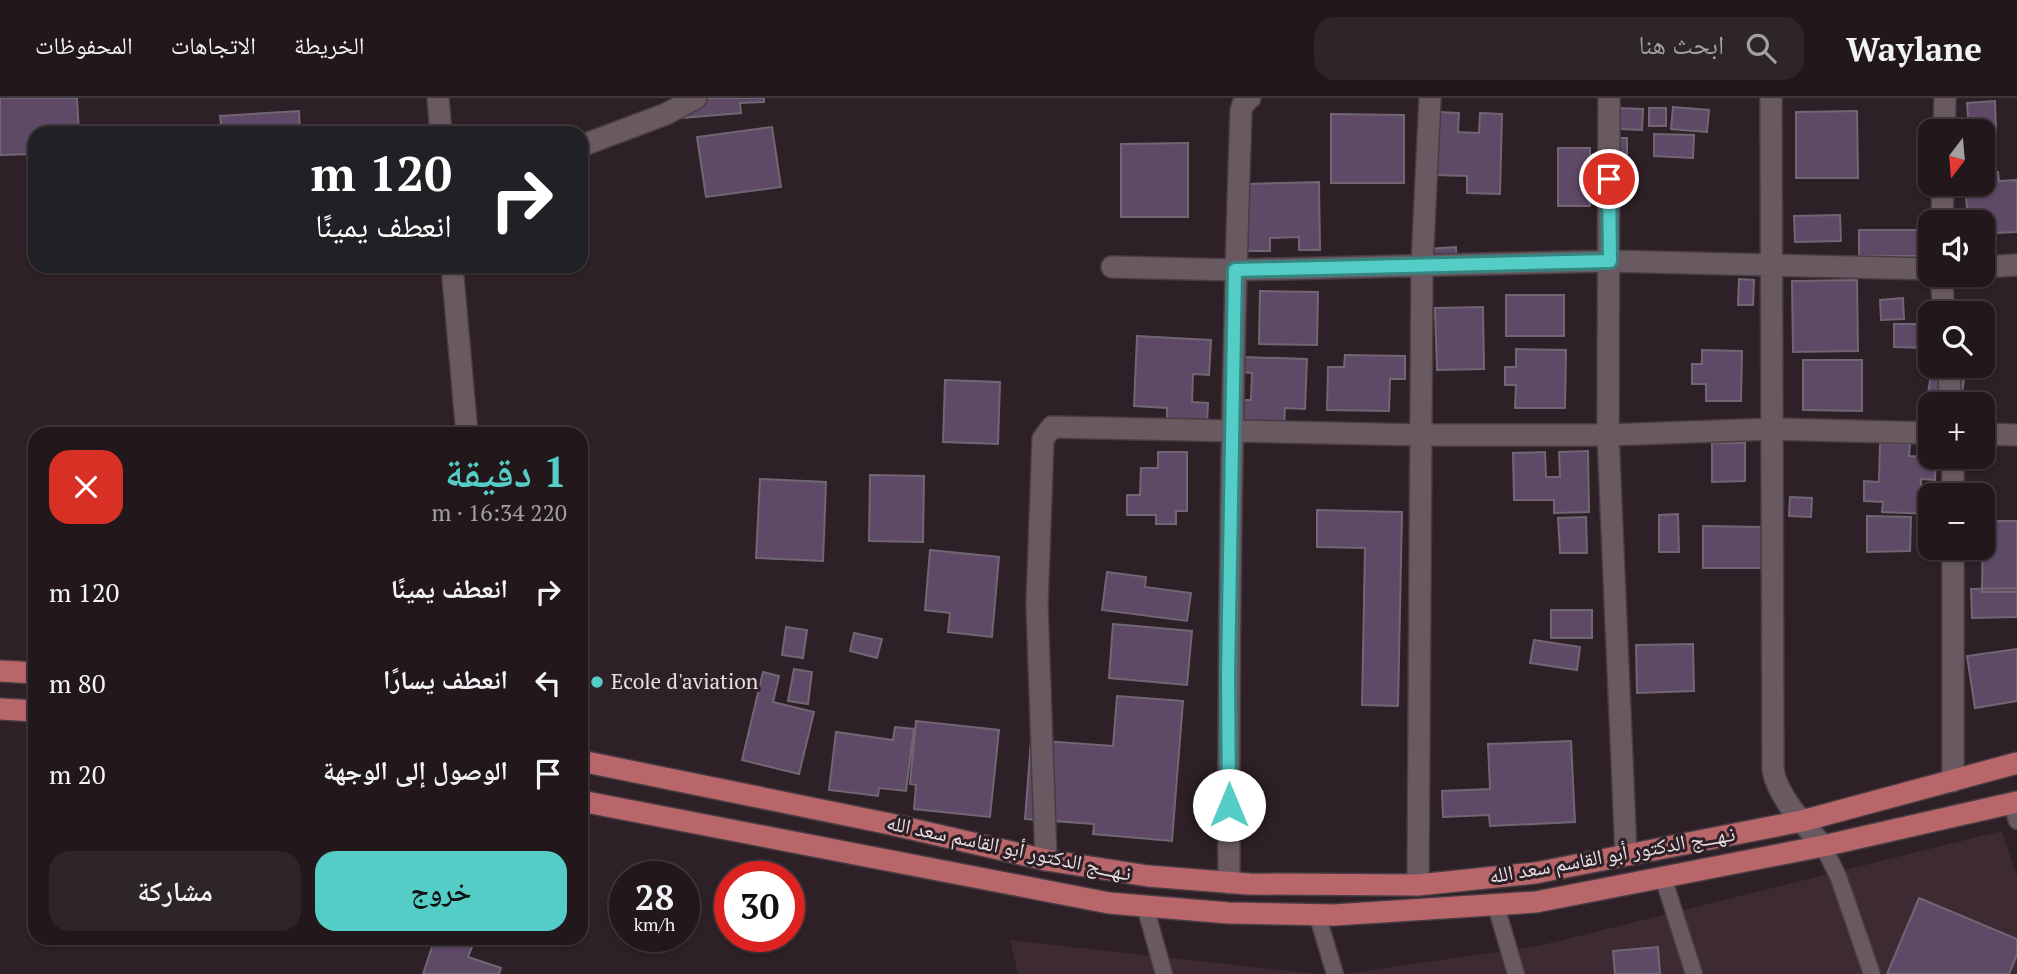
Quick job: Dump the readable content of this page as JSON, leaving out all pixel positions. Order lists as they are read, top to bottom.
{
  "streets": {
    "main road": ["نـهـــج الدكتور أبو القاسم سعد الله"]
  },
  "places": ["Ecole d'aviation"],
  "north": "bottom",
  "page": {
    "header": "Waylane",
    "search": "ابحث هنا",
    "nav": ["الخريطة", "الاتجاهات", "المحفوظات"],
    "map_buttons": ["+", "−"],
    "turn": ["120 m", "انعطف يمينًا"],
    "heading": ["1 دقيقة", "220 m · 16:34"],
    "list": [
      {
        "name": "انعطف يمينًا",
        "value": "120 m"
      },
      {
        "name": "انعطف يسارًا",
        "value": "80 m"
      },
      {
        "name": "الوصول إلى الوجهة",
        "value": "20 m"
      }
    ],
    "buttons": ["خروج", "مشاركة"],
    "speed": "28 km/h",
    "limit": "30"
  }
}
